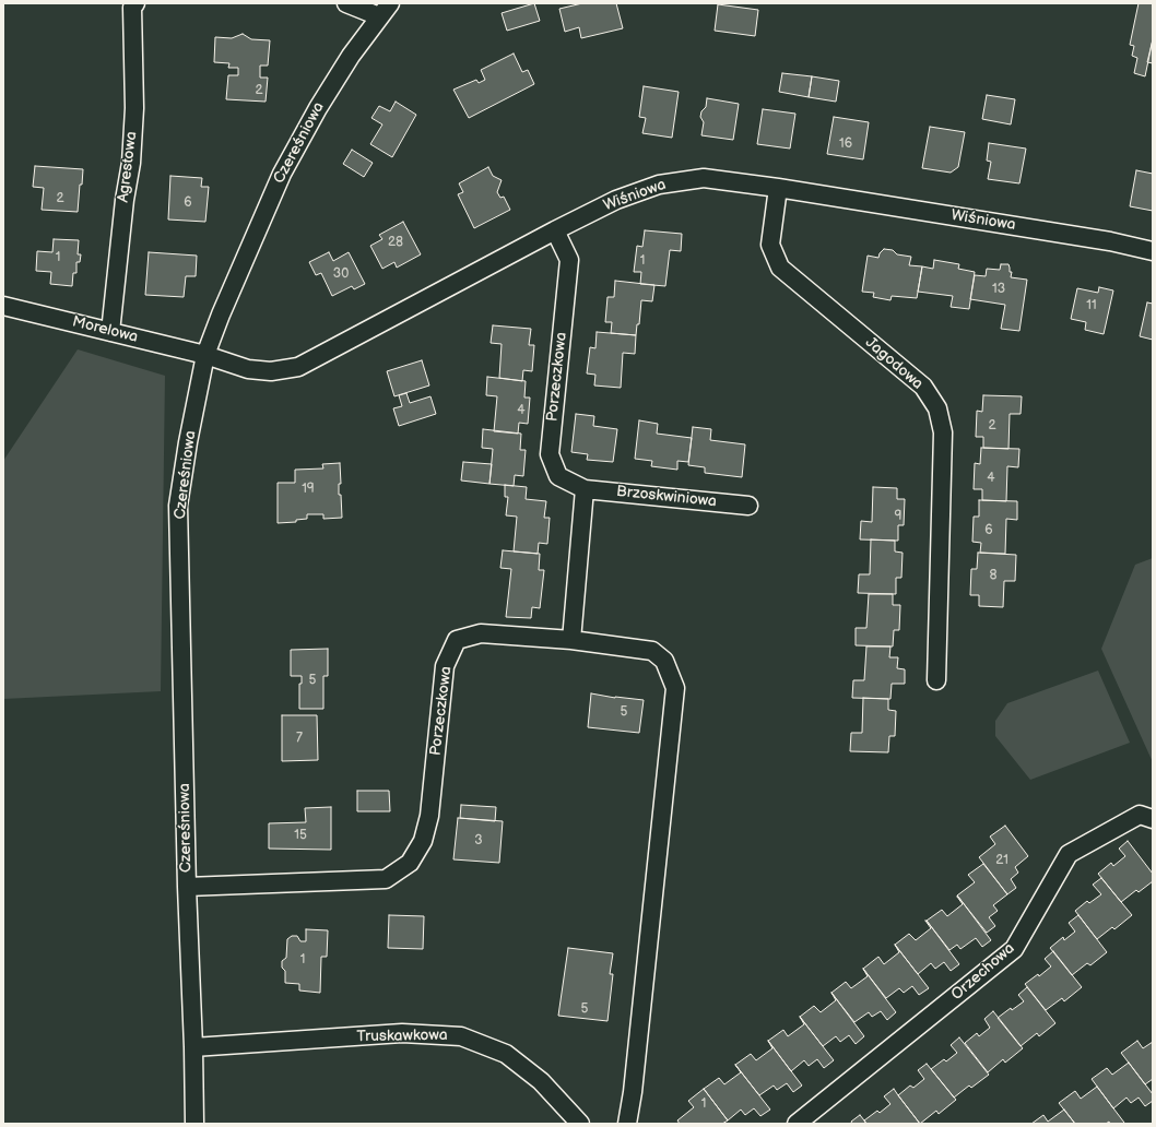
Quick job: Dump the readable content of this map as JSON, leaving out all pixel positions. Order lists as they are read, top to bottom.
{
  "streets": {
    "street": [
      "Czereśniowa",
      "Agrestowa",
      "Wiśniowa",
      "Morelowa",
      "Jagodowa",
      "Porzeczkowa",
      "Brzoskwiniowa",
      "Orzechowa",
      "Truskawkowa"
    ]
  },
  "crossings": [
    ["Czereśniowa", "Wiśniowa"],
    ["Czereśniowa", "Morelowa"],
    ["Czereśniowa", "Porzeczkowa"],
    ["Czereśniowa", "Truskawkowa"],
    ["Agrestowa", "Morelowa"],
    ["Wiśniowa", "Morelowa"],
    ["Wiśniowa", "Jagodowa"],
    ["Wiśniowa", "Porzeczkowa"],
    ["Porzeczkowa", "Brzoskwiniowa"]
  ],
  "house_numbers": [
    "2",
    "16",
    "2",
    "6",
    "28",
    "1",
    "1",
    "30",
    "13",
    "11",
    "4",
    "2",
    "4",
    "19",
    "9",
    "6",
    "8",
    "5",
    "5",
    "7",
    "15",
    "3",
    "21",
    "1",
    "5",
    "1"
  ]
}
